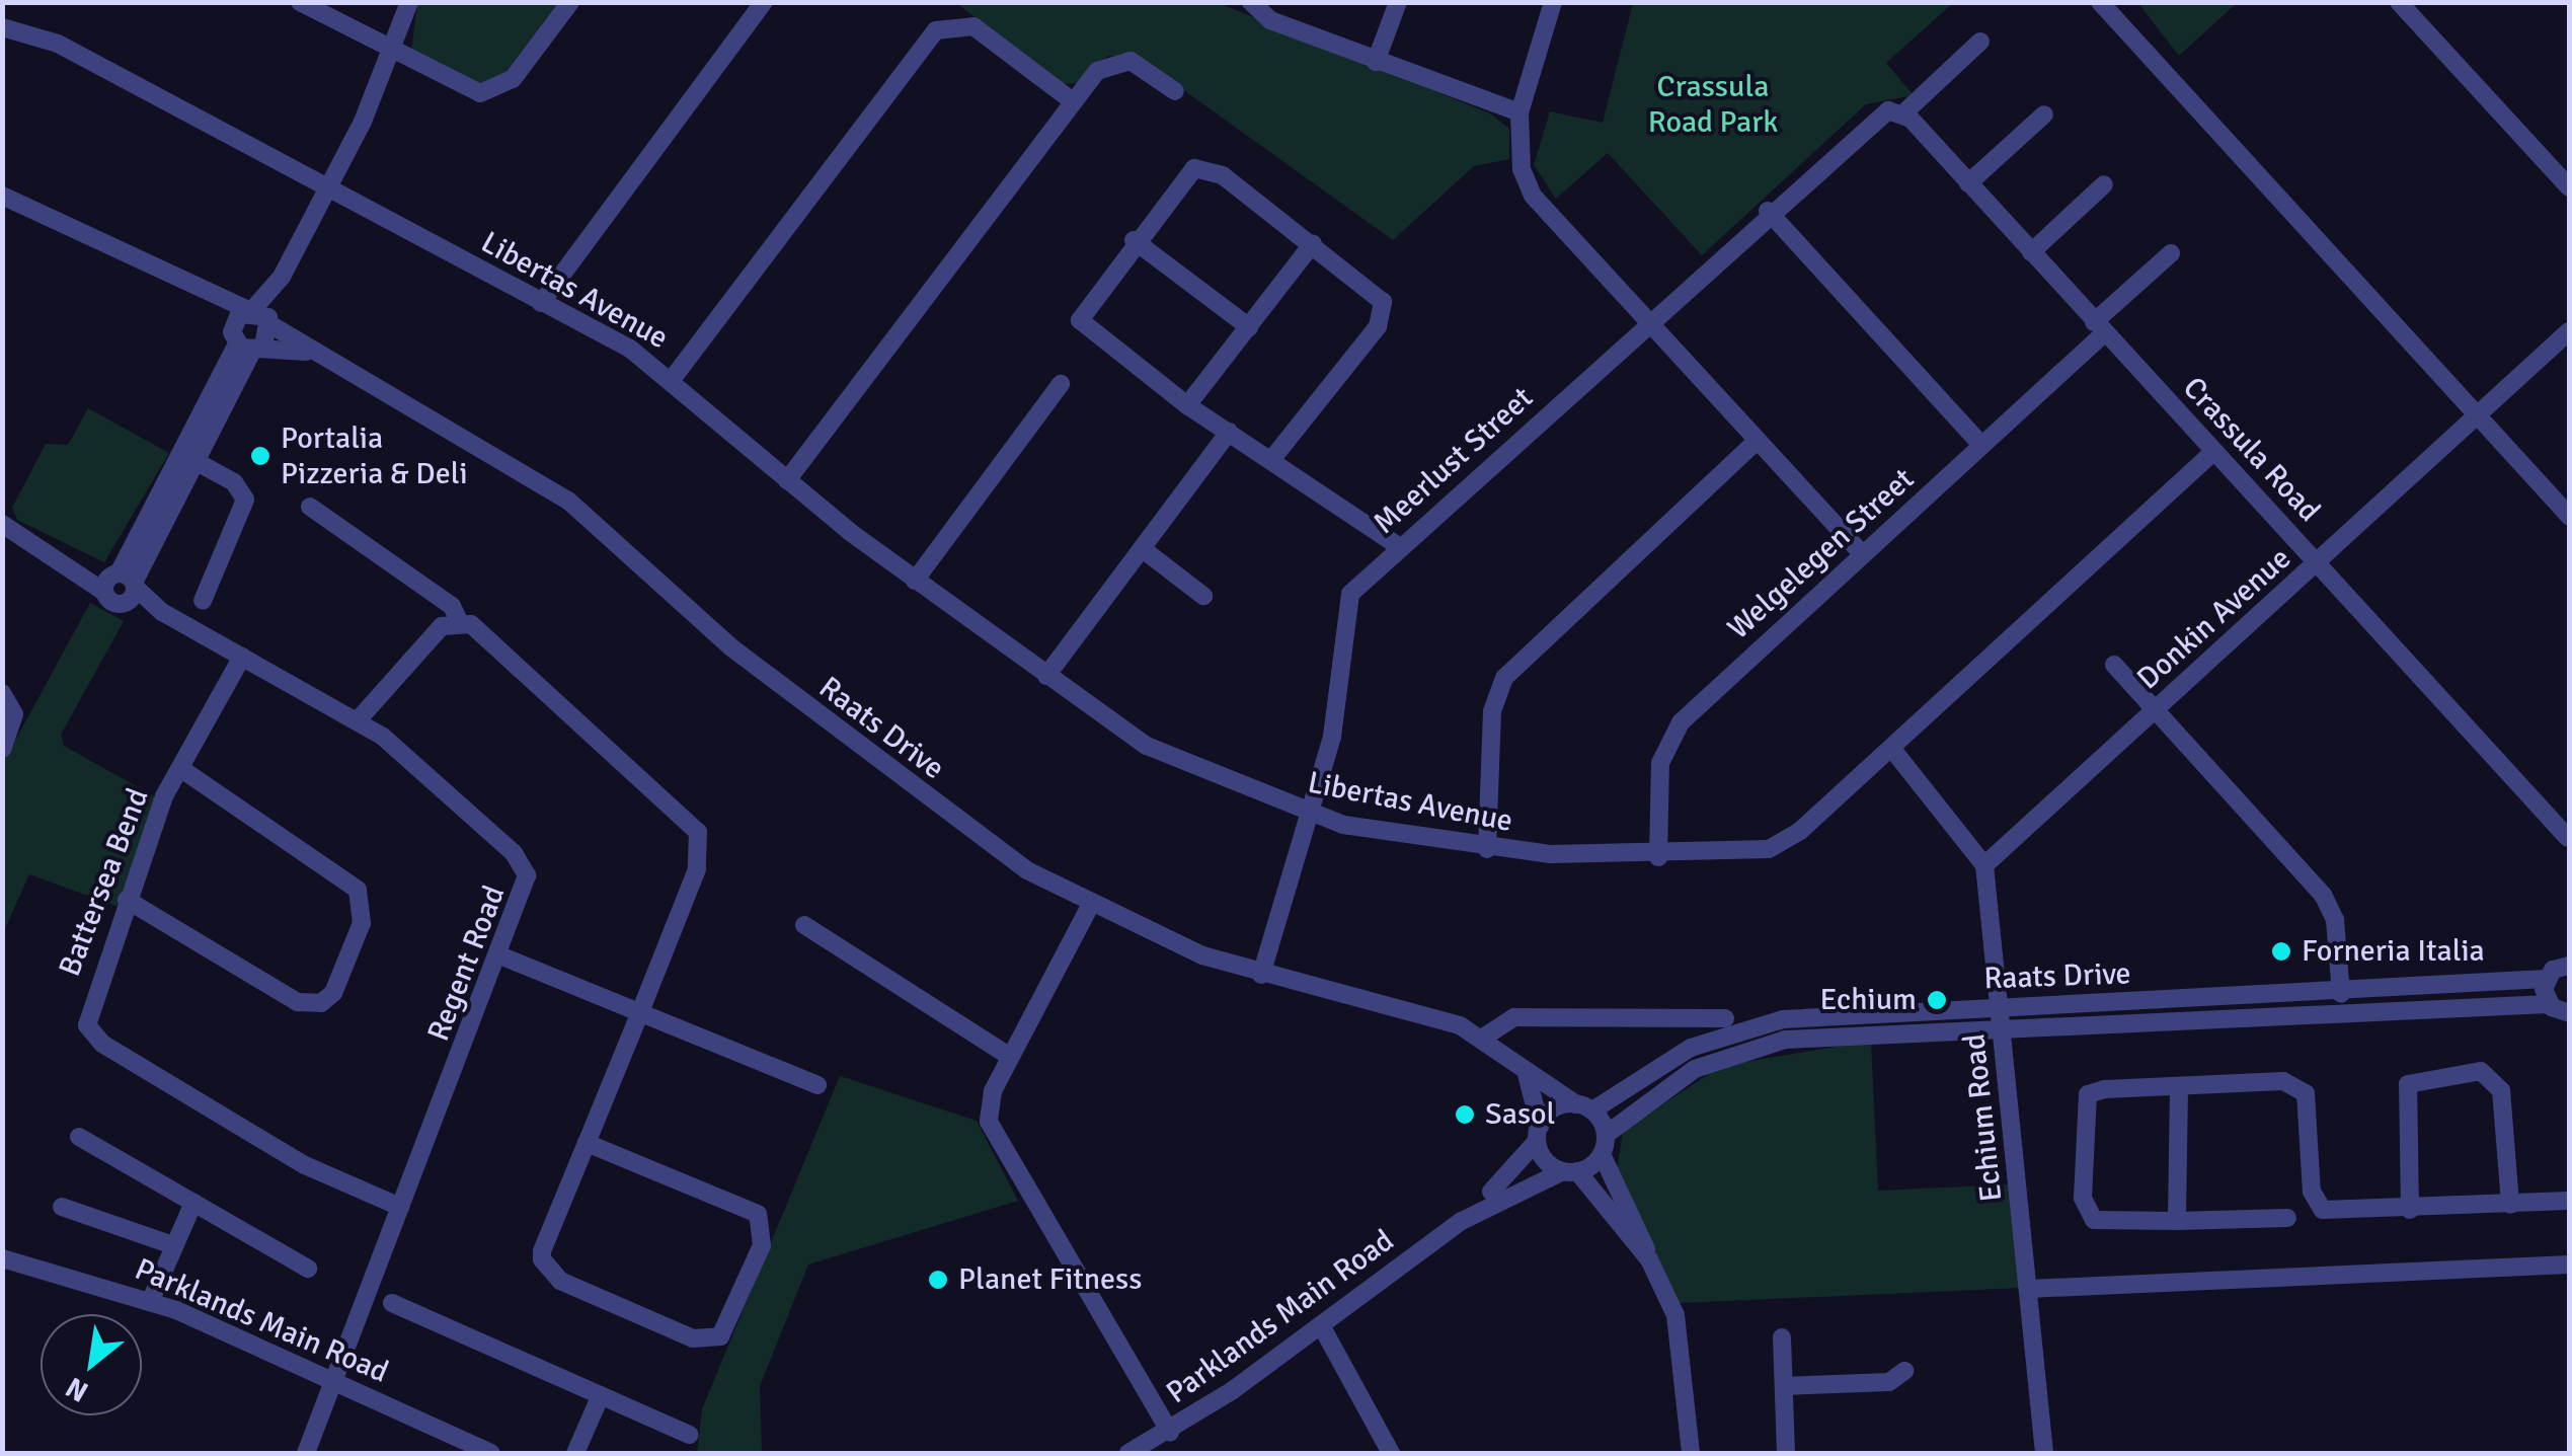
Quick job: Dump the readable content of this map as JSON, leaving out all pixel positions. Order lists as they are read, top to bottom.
{
  "streets": {
    "street": [
      "Libertas Avenue",
      "Crassula Road",
      "Meerlust Street",
      "Welgelegen Street",
      "Donkin Avenue",
      "Raats Drive",
      "Battersea Bend",
      "Regent Road",
      "Echium Road",
      "Parklands Main Road"
    ]
  },
  "crossings": [
    ["Libertas Avenue", "Crassula Road"],
    ["Libertas Avenue", "Meerlust Street"],
    ["Libertas Avenue", "Welgelegen Street"],
    ["Crassula Road", "Meerlust Street"],
    ["Crassula Road", "Welgelegen Street"],
    ["Crassula Road", "Donkin Avenue"],
    ["Meerlust Street", "Raats Drive"],
    ["Donkin Avenue", "Echium Road"],
    ["Raats Drive", "Echium Road"],
    ["Raats Drive", "Parklands Main Road"],
    ["Battersea Bend", "Regent Road"],
    ["Regent Road", "Parklands Main Road"]
  ],
  "parks": ["Crassula Road Park"],
  "places": [
    "Portalia Pizzeria & Deli",
    "Forneria Italia",
    "Echium",
    "Sasol",
    "Planet Fitness"
  ],
  "north": "bottom left"
}
